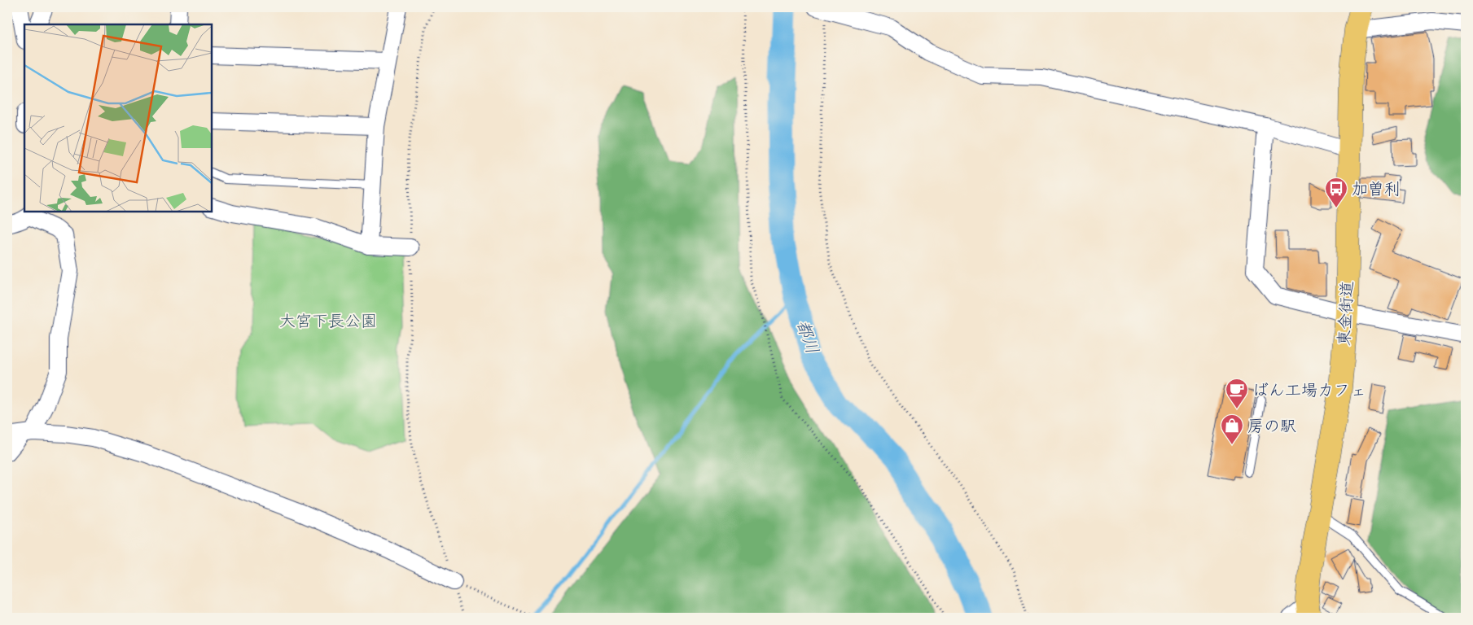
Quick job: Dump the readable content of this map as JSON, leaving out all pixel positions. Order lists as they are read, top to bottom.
{
  "streets": {
    "highway": ["東金街道"]
  },
  "water": ["都川"],
  "parks": ["大宮下長公園"],
  "places": {
    "bus stop": ["加曽利"],
    "cafe": ["ばん工場カフェ"],
    "shop": ["房の駅"]
  }
}
